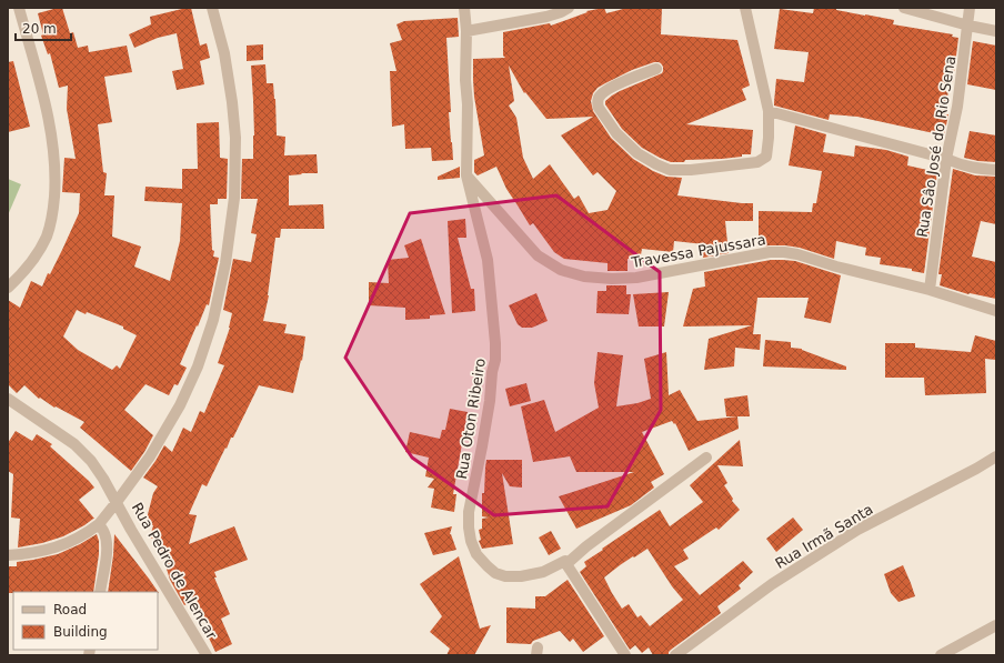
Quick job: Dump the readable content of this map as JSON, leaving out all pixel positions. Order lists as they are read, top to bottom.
{
  "streets": {
    "street": [
      "Rua Sâo José do Rio Sena",
      "Travessa Pajussara",
      "Rua Oton Ribeiro",
      "Rua Irmã Santa",
      "Rua Pedro de Alencar"
    ]
  },
  "crossings": [
    ["Rua Sâo José do Rio Sena", "Travessa Pajussara"],
    ["Travessa Pajussara", "Rua Oton Ribeiro"]
  ],
  "legend": ["Road", "Building"],
  "scale_bar": "20 m"
}
